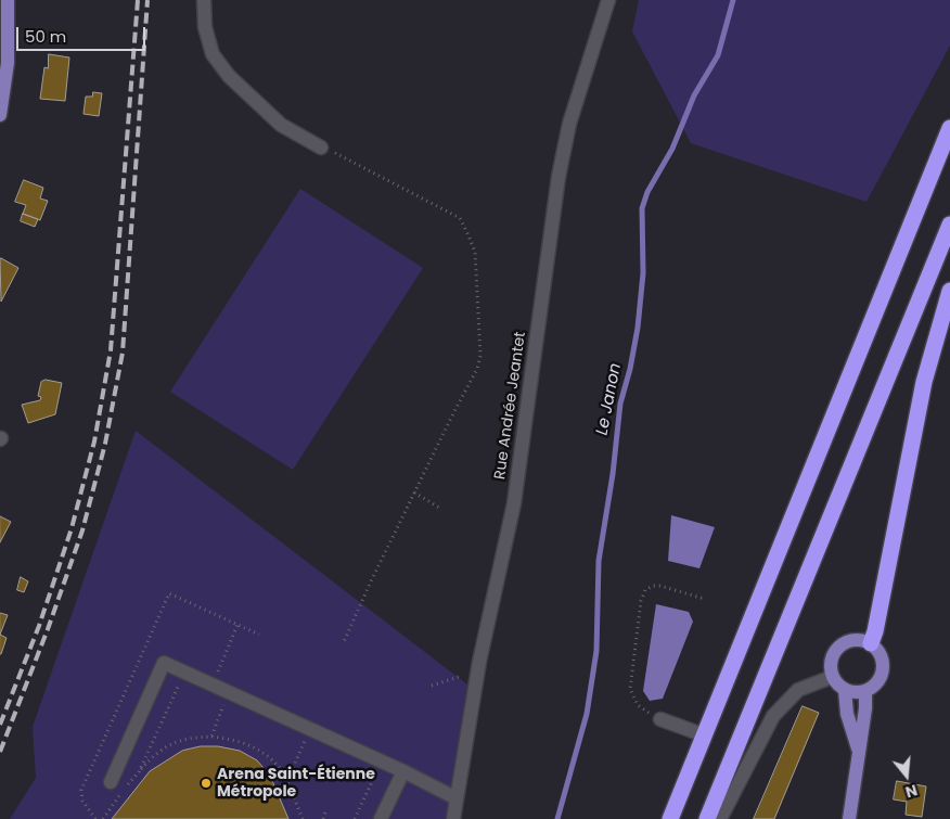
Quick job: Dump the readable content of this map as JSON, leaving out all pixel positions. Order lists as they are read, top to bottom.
{
  "streets": {
    "street": ["Rue Andrée Jeantet"]
  },
  "water": ["Le Janon"],
  "places": ["Arena Saint-Étienne Métropole"],
  "scale_bar": "50 m",
  "north": "bottom"
}
